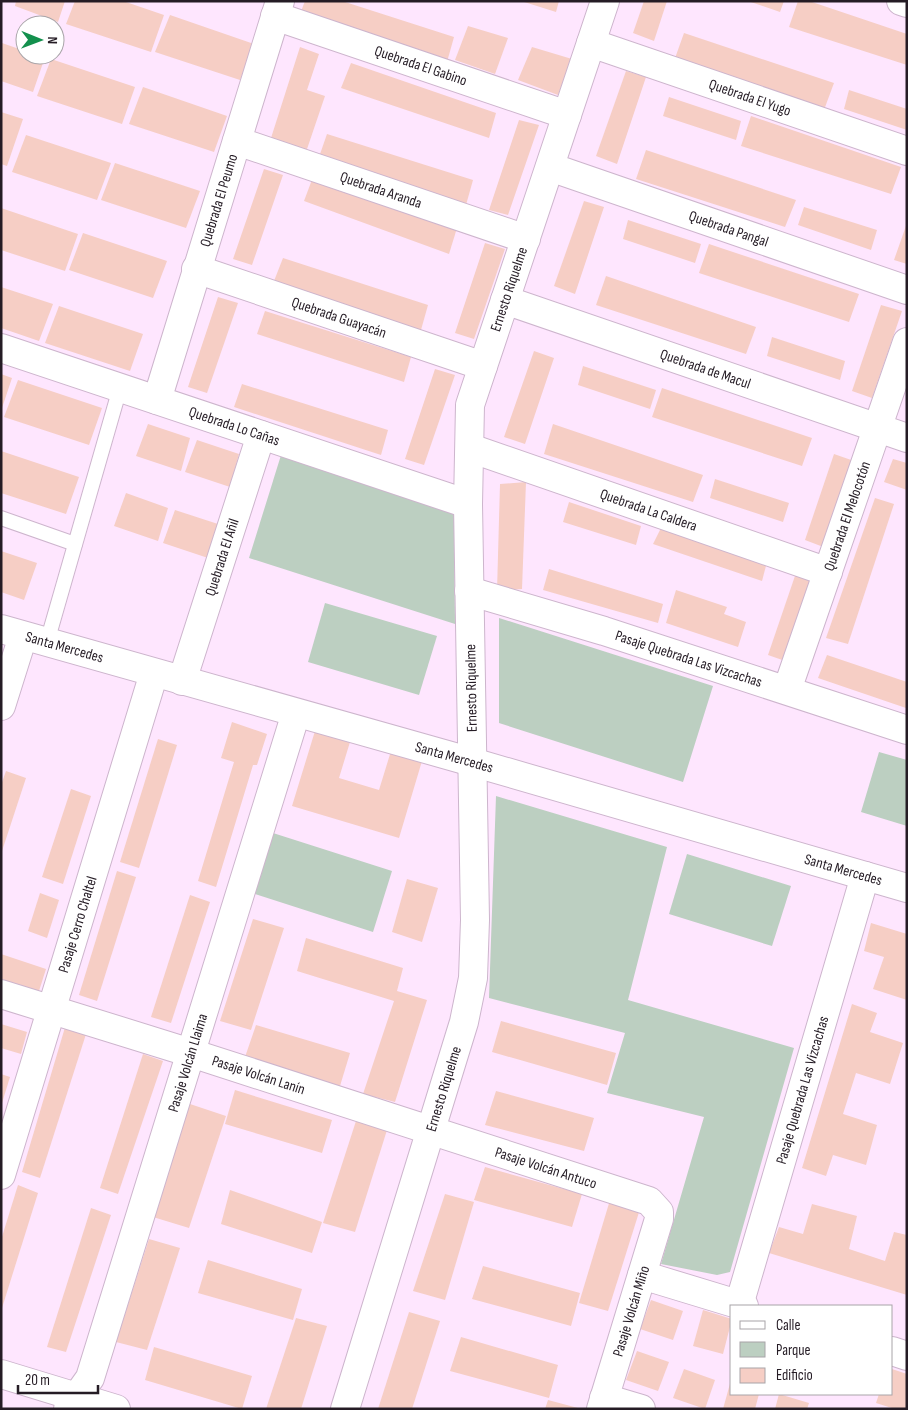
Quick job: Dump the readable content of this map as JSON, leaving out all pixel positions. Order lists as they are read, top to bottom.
{
  "streets": {
    "street": [
      "Quebrada El Gabino",
      "Quebrada El Yugo",
      "Quebrada Aranda",
      "Quebrada El Peumo",
      "Quebrada Pangal",
      "Ernesto Riquelme",
      "Quebrada Guayacán",
      "Quebrada de Macul",
      "Quebrada Lo Cañas",
      "Quebrada La Caldera",
      "Quebrada El Melocotón",
      "Quebrada El Añil",
      "Santa Mercedes",
      "Pasaje Quebrada Las Vizcachas",
      "Pasaje Cerro Chaltel",
      "Pasaje Volcán Llaima",
      "Pasaje Volcán Lanín",
      "Pasaje Volcán Antuco",
      "Pasaje Volcán Miño"
    ]
  },
  "crossings": [
    ["Quebrada El Gabino", "Quebrada El Peumo"],
    ["Quebrada El Gabino", "Ernesto Riquelme"],
    ["Quebrada El Yugo", "Ernesto Riquelme"],
    ["Quebrada Aranda", "Quebrada El Peumo"],
    ["Quebrada Aranda", "Ernesto Riquelme"],
    ["Quebrada El Peumo", "Quebrada Guayacán"],
    ["Quebrada El Peumo", "Quebrada Lo Cañas"],
    ["Quebrada Pangal", "Ernesto Riquelme"],
    ["Ernesto Riquelme", "Quebrada Guayacán"],
    ["Ernesto Riquelme", "Quebrada de Macul"],
    ["Ernesto Riquelme", "Quebrada Lo Cañas"],
    ["Ernesto Riquelme", "Quebrada La Caldera"],
    ["Ernesto Riquelme", "Santa Mercedes"],
    ["Ernesto Riquelme", "Pasaje Quebrada Las Vizcachas"],
    ["Ernesto Riquelme", "Pasaje Volcán Lanín"],
    ["Ernesto Riquelme", "Pasaje Volcán Antuco"],
    ["Quebrada de Macul", "Quebrada El Melocotón"],
    ["Quebrada Lo Cañas", "Quebrada El Añil"],
    ["Quebrada La Caldera", "Quebrada El Melocotón"],
    ["Quebrada El Melocotón", "Pasaje Quebrada Las Vizcachas"],
    ["Quebrada El Añil", "Santa Mercedes"],
    ["Santa Mercedes", "Pasaje Quebrada Las Vizcachas"],
    ["Santa Mercedes", "Pasaje Cerro Chaltel"],
    ["Santa Mercedes", "Pasaje Volcán Llaima"],
    ["Pasaje Cerro Chaltel", "Pasaje Volcán Lanín"],
    ["Pasaje Volcán Llaima", "Pasaje Volcán Lanín"],
    ["Pasaje Volcán Lanín", "Pasaje Volcán Antuco"],
    ["Pasaje Volcán Antuco", "Pasaje Volcán Miño"]
  ],
  "legend": ["Calle", "Parque", "Edificio"],
  "scale_bar": "20 m",
  "north": "right"
}
